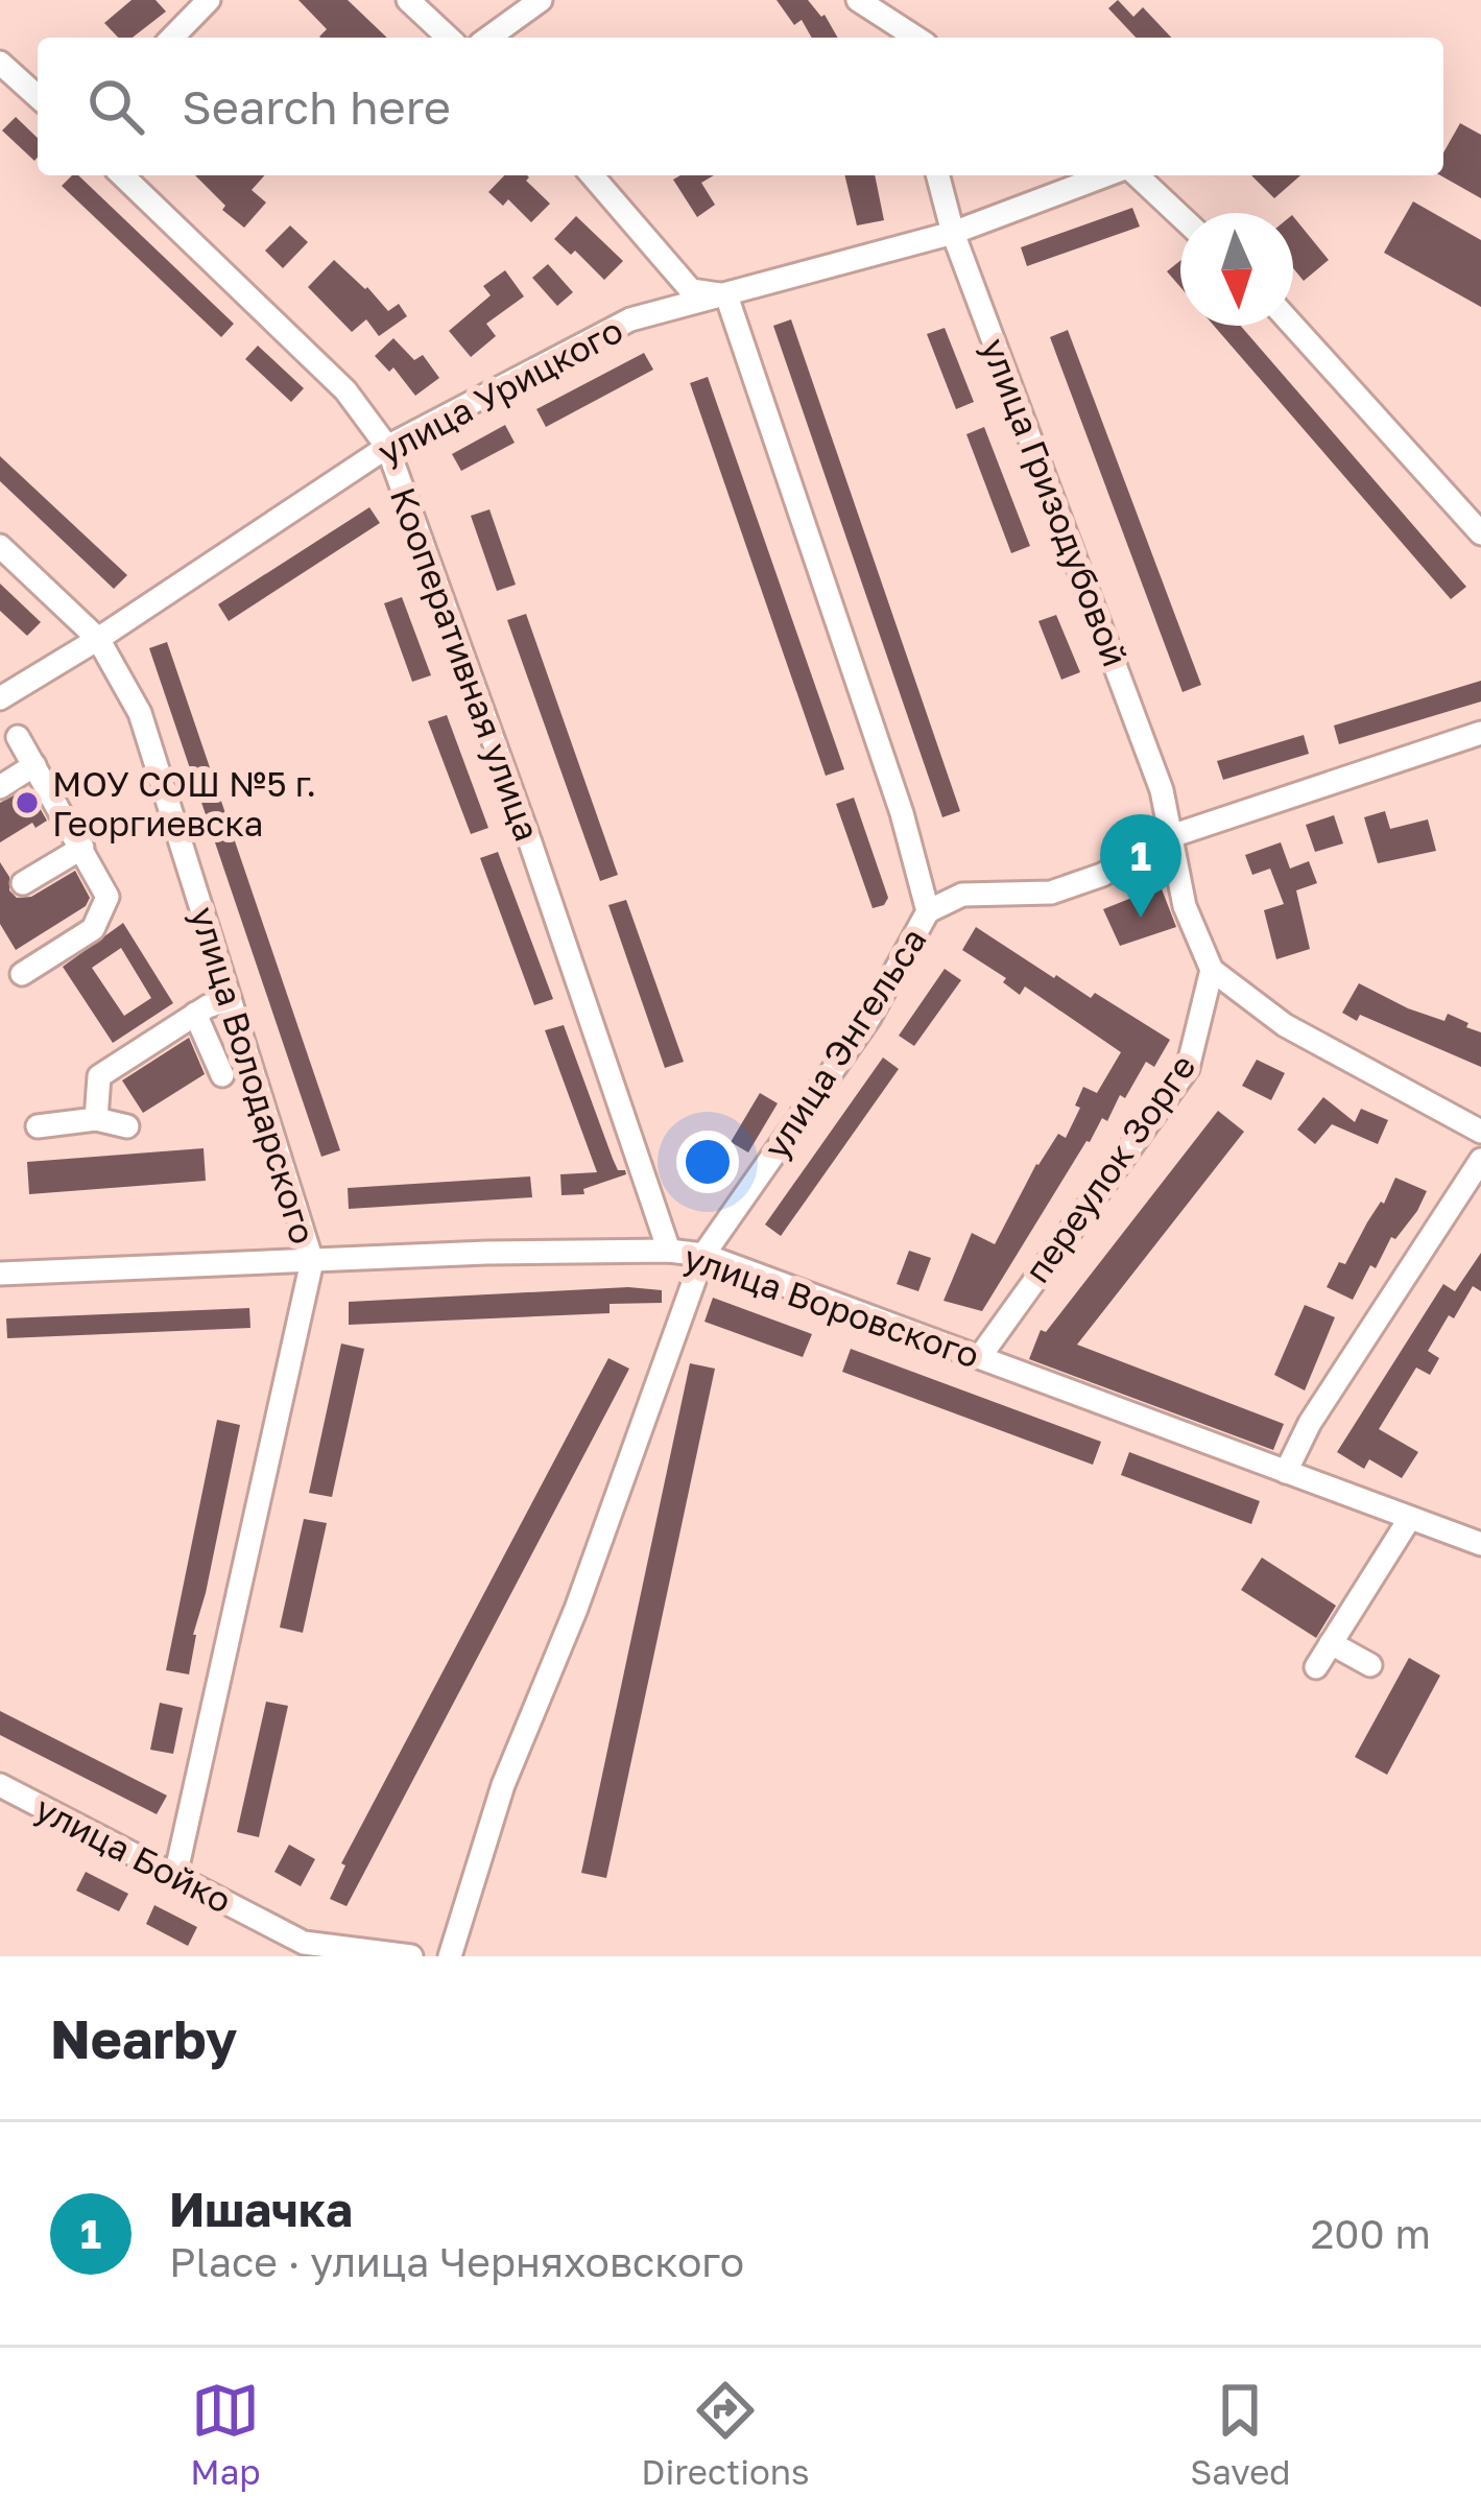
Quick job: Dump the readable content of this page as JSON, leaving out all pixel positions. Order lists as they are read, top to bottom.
{
  "streets": {
    "street": [
      "улица Урицкого",
      "улица Гризодубовой",
      "Кооперативная улица",
      "улица Энгельса",
      "улица Володарского",
      "переулок Зорге",
      "улица Воровского",
      "улица Бойко"
    ]
  },
  "crossings": [
    ["улица Урицкого", "улица Гризодубовой"],
    ["улица Урицкого", "Кооперативная улица"],
    ["улица Урицкого", "улица Энгельса"],
    ["улица Урицкого", "улица Володарского"],
    ["улица Гризодубовой", "переулок Зорге"],
    ["Кооперативная улица", "улица Воровского"],
    ["улица Энгельса", "улица Воровского"],
    ["улица Володарского", "улица Воровского"],
    ["улица Володарского", "улица Бойко"],
    ["переулок Зорге", "улица Воровского"]
  ],
  "places": ["МОУ СОШ №5 г. Георгиевска"],
  "north": "bottom",
  "page": {
    "search": "Search here",
    "pins": "1",
    "heading": "Nearby",
    "list": [
      {
        "mark": "1",
        "name": "Ишачка",
        "note": "Place · улица Черняховского",
        "value": "200 m"
      }
    ],
    "nav": ["Map", "Directions", "Saved"]
  }
}
